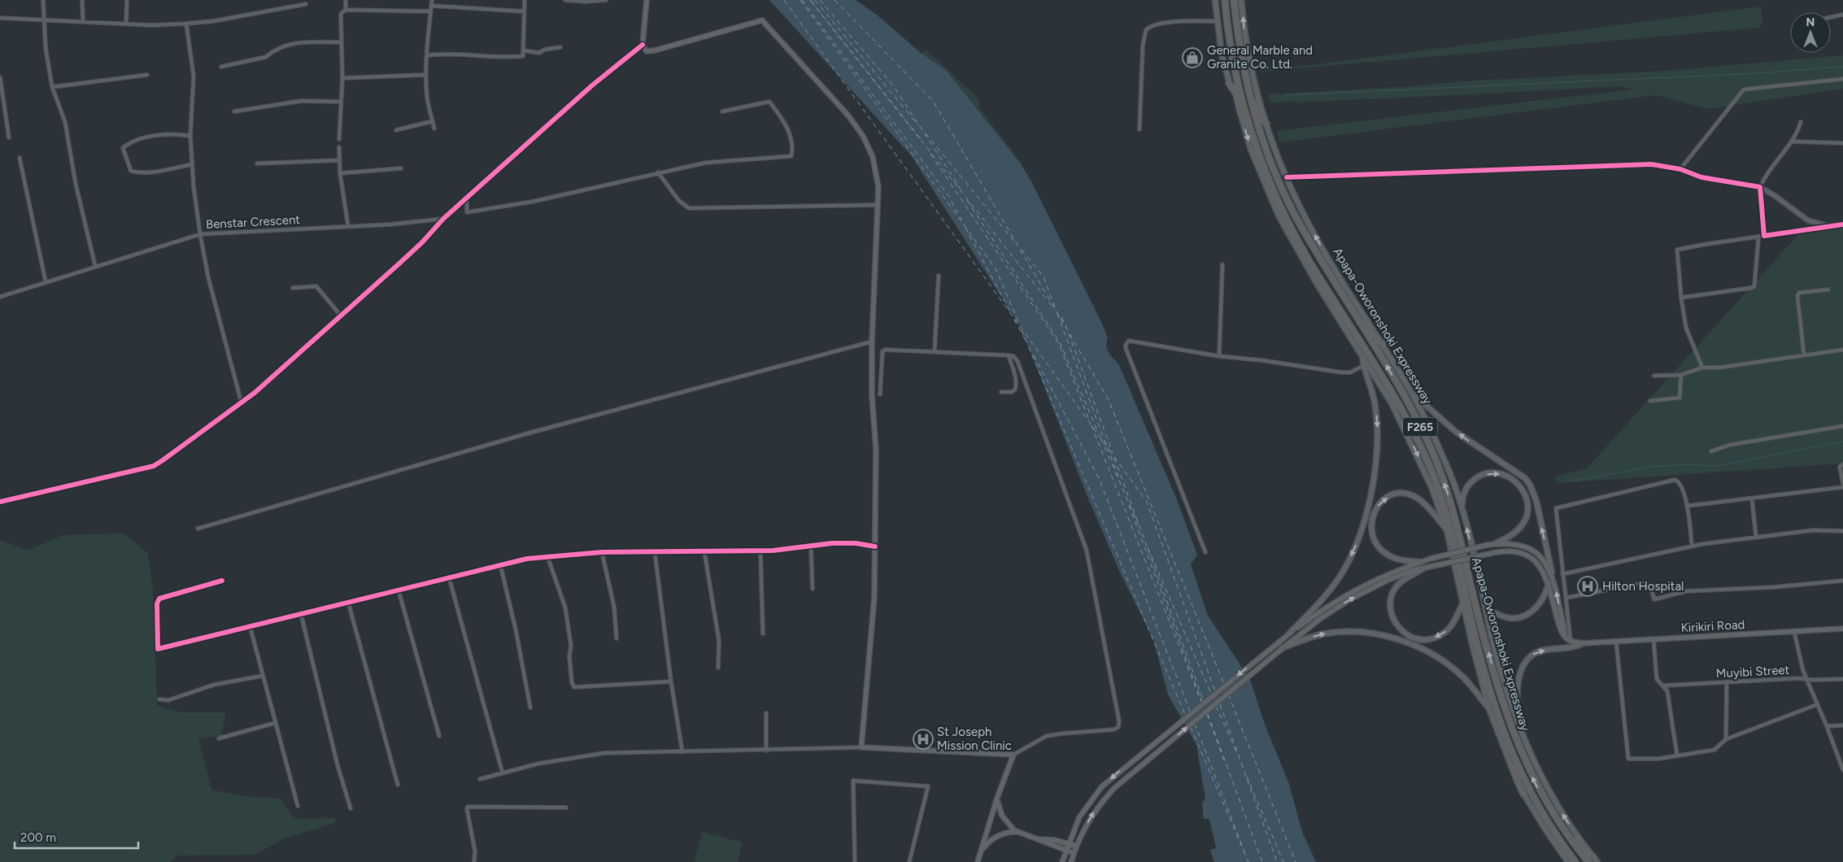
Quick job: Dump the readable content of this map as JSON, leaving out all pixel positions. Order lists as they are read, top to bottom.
{
  "streets": {
    "highway": ["Apapa-Oworonshoki Expressway", "F265"],
    "main road": ["Kirikiri Road"],
    "street": ["Benstar Crescent", "Muyibi Street"]
  },
  "places": {
    "shop": ["General Marble and Granite Co. Ltd."],
    "hospital": ["Hilton Hospital", "St Joseph Mission Clinic"]
  },
  "scale_bar": "200 m",
  "north": "top"
}
